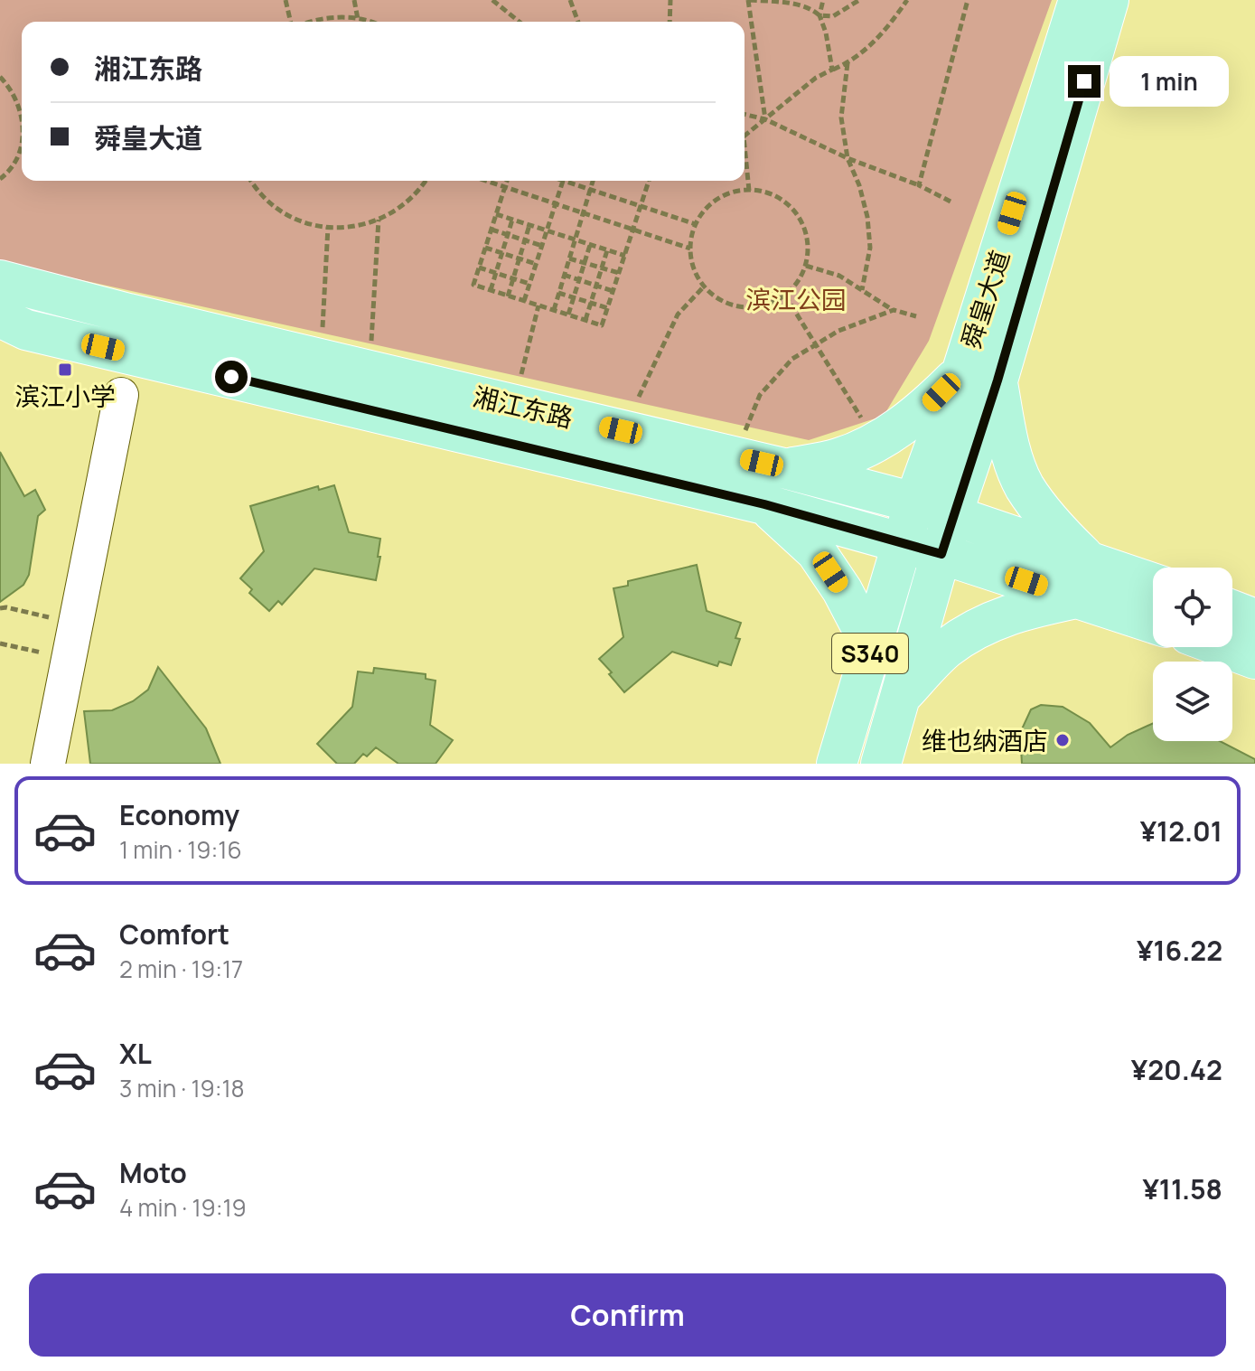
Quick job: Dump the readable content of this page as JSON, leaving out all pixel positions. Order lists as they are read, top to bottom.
{
  "streets": {
    "main road": ["舜皇大道", "湘江东路", "S340"]
  },
  "crossings": [
    ["舜皇大道", "湘江东路"]
  ],
  "parks": ["滨江公园"],
  "places": {
    "transit": ["滨江小学"],
    "other": ["维也纳酒店"]
  },
  "page": {
    "banner": ["湘江东路", "舜皇大道"],
    "bubble": "1 min",
    "list": [
      {
        "name": "Economy",
        "note": "1 min · 19:16",
        "value": "¥12.01"
      },
      {
        "name": "Comfort",
        "note": "2 min · 19:17",
        "value": "¥16.22"
      },
      {
        "name": "XL",
        "note": "3 min · 19:18",
        "value": "¥20.42"
      },
      {
        "name": "Moto",
        "note": "4 min · 19:19",
        "value": "¥11.58"
      }
    ],
    "buttons": "Confirm"
  }
}
